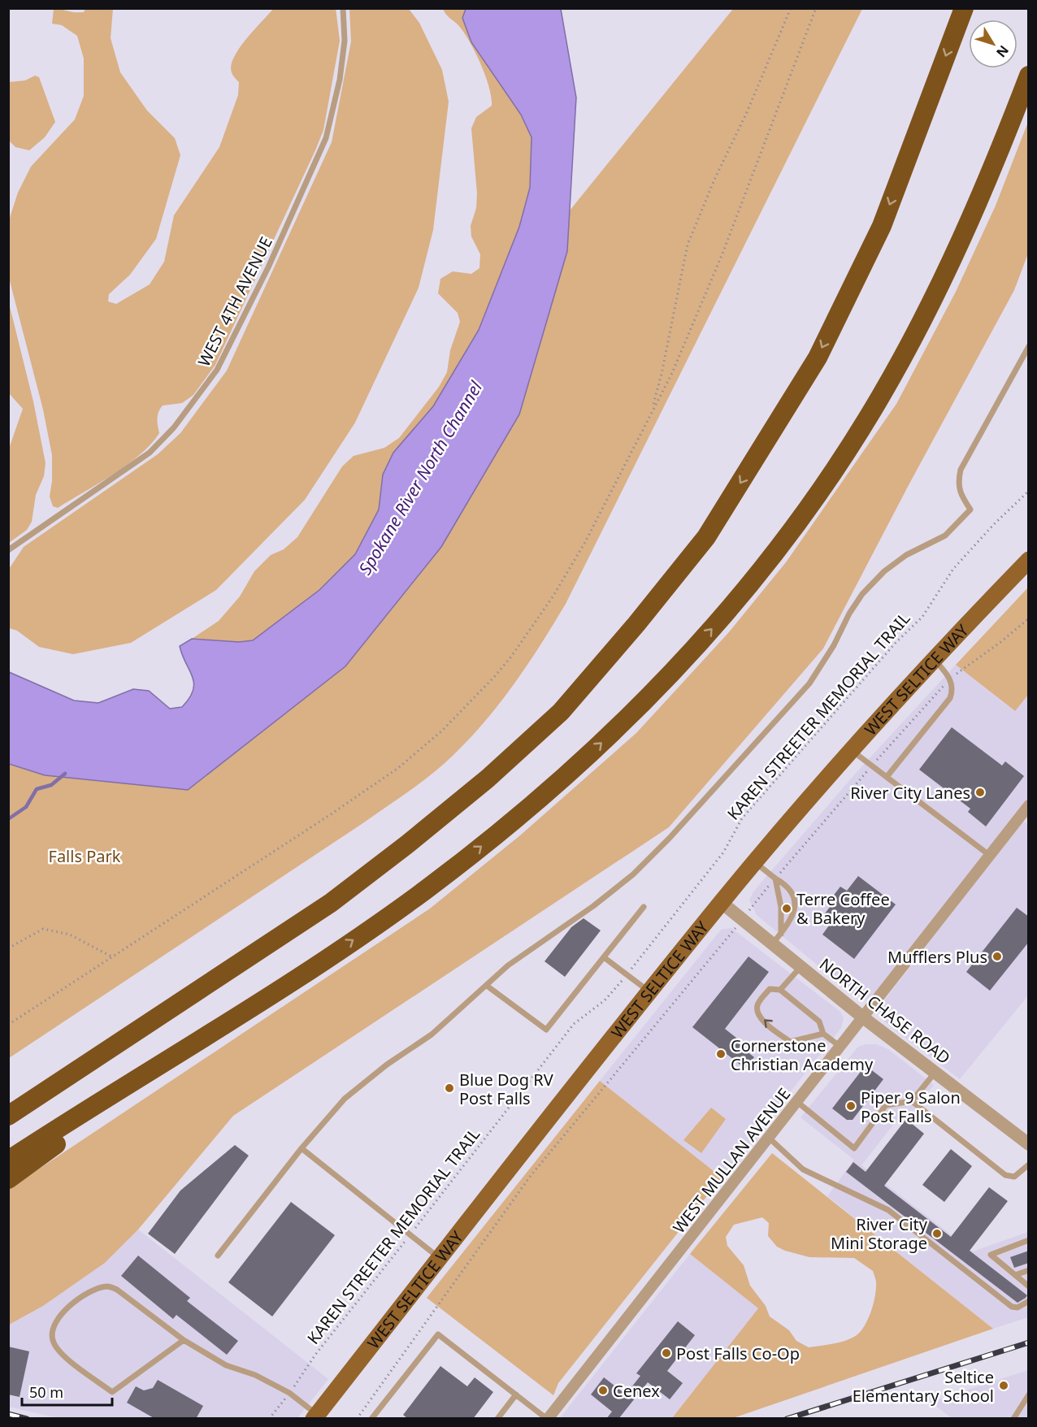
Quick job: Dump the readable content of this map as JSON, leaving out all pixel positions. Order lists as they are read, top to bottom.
{
  "streets": {
    "main road": ["WEST SELTICE WAY"],
    "street": ["NORTH CHASE ROAD", "WEST MULLAN AVENUE"],
    "lane": ["WEST 4TH AVENUE"],
    "path": ["KAREN STREETER MEMORIAL TRAIL"]
  },
  "crossings": [
    ["WEST SELTICE WAY", "NORTH CHASE ROAD"],
    ["NORTH CHASE ROAD", "WEST MULLAN AVENUE"]
  ],
  "water": ["Spokane River North Channel"],
  "parks": ["Falls Park"],
  "places": [
    "River City Lanes",
    "Terre Coffee & Bakery",
    "Mufflers Plus",
    "Cornerstone Christian Academy",
    "Blue Dog RV Post Falls",
    "Piper 9 Salon Post Falls",
    "River City Mini Storage",
    "Post Falls Co-Op",
    "Seltice Elementary School",
    "Cenex"
  ],
  "scale_bar": "50 m",
  "north": "bottom right"
}
